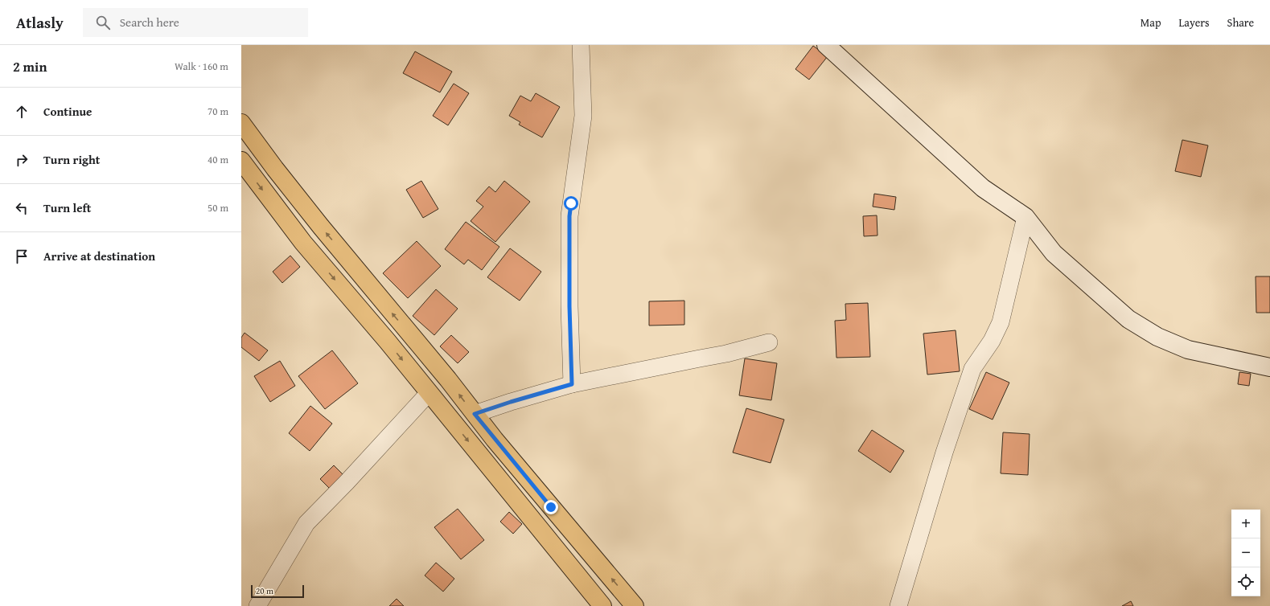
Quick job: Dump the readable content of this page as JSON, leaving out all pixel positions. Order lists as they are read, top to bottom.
{
  "scale_bar": "20 m",
  "page": {
    "header": "Atlasly",
    "search": "Search here",
    "nav": ["Map", "Layers", "Share"],
    "heading": ["2 min", "Walk · 160 m"],
    "list": [
      ["Continue", "70 m"],
      ["Turn right", "40 m"],
      ["Turn left", "50 m"],
      "Arrive at destination"
    ],
    "map_buttons": ["+", "−"],
    "scale": "20 m"
  }
}
